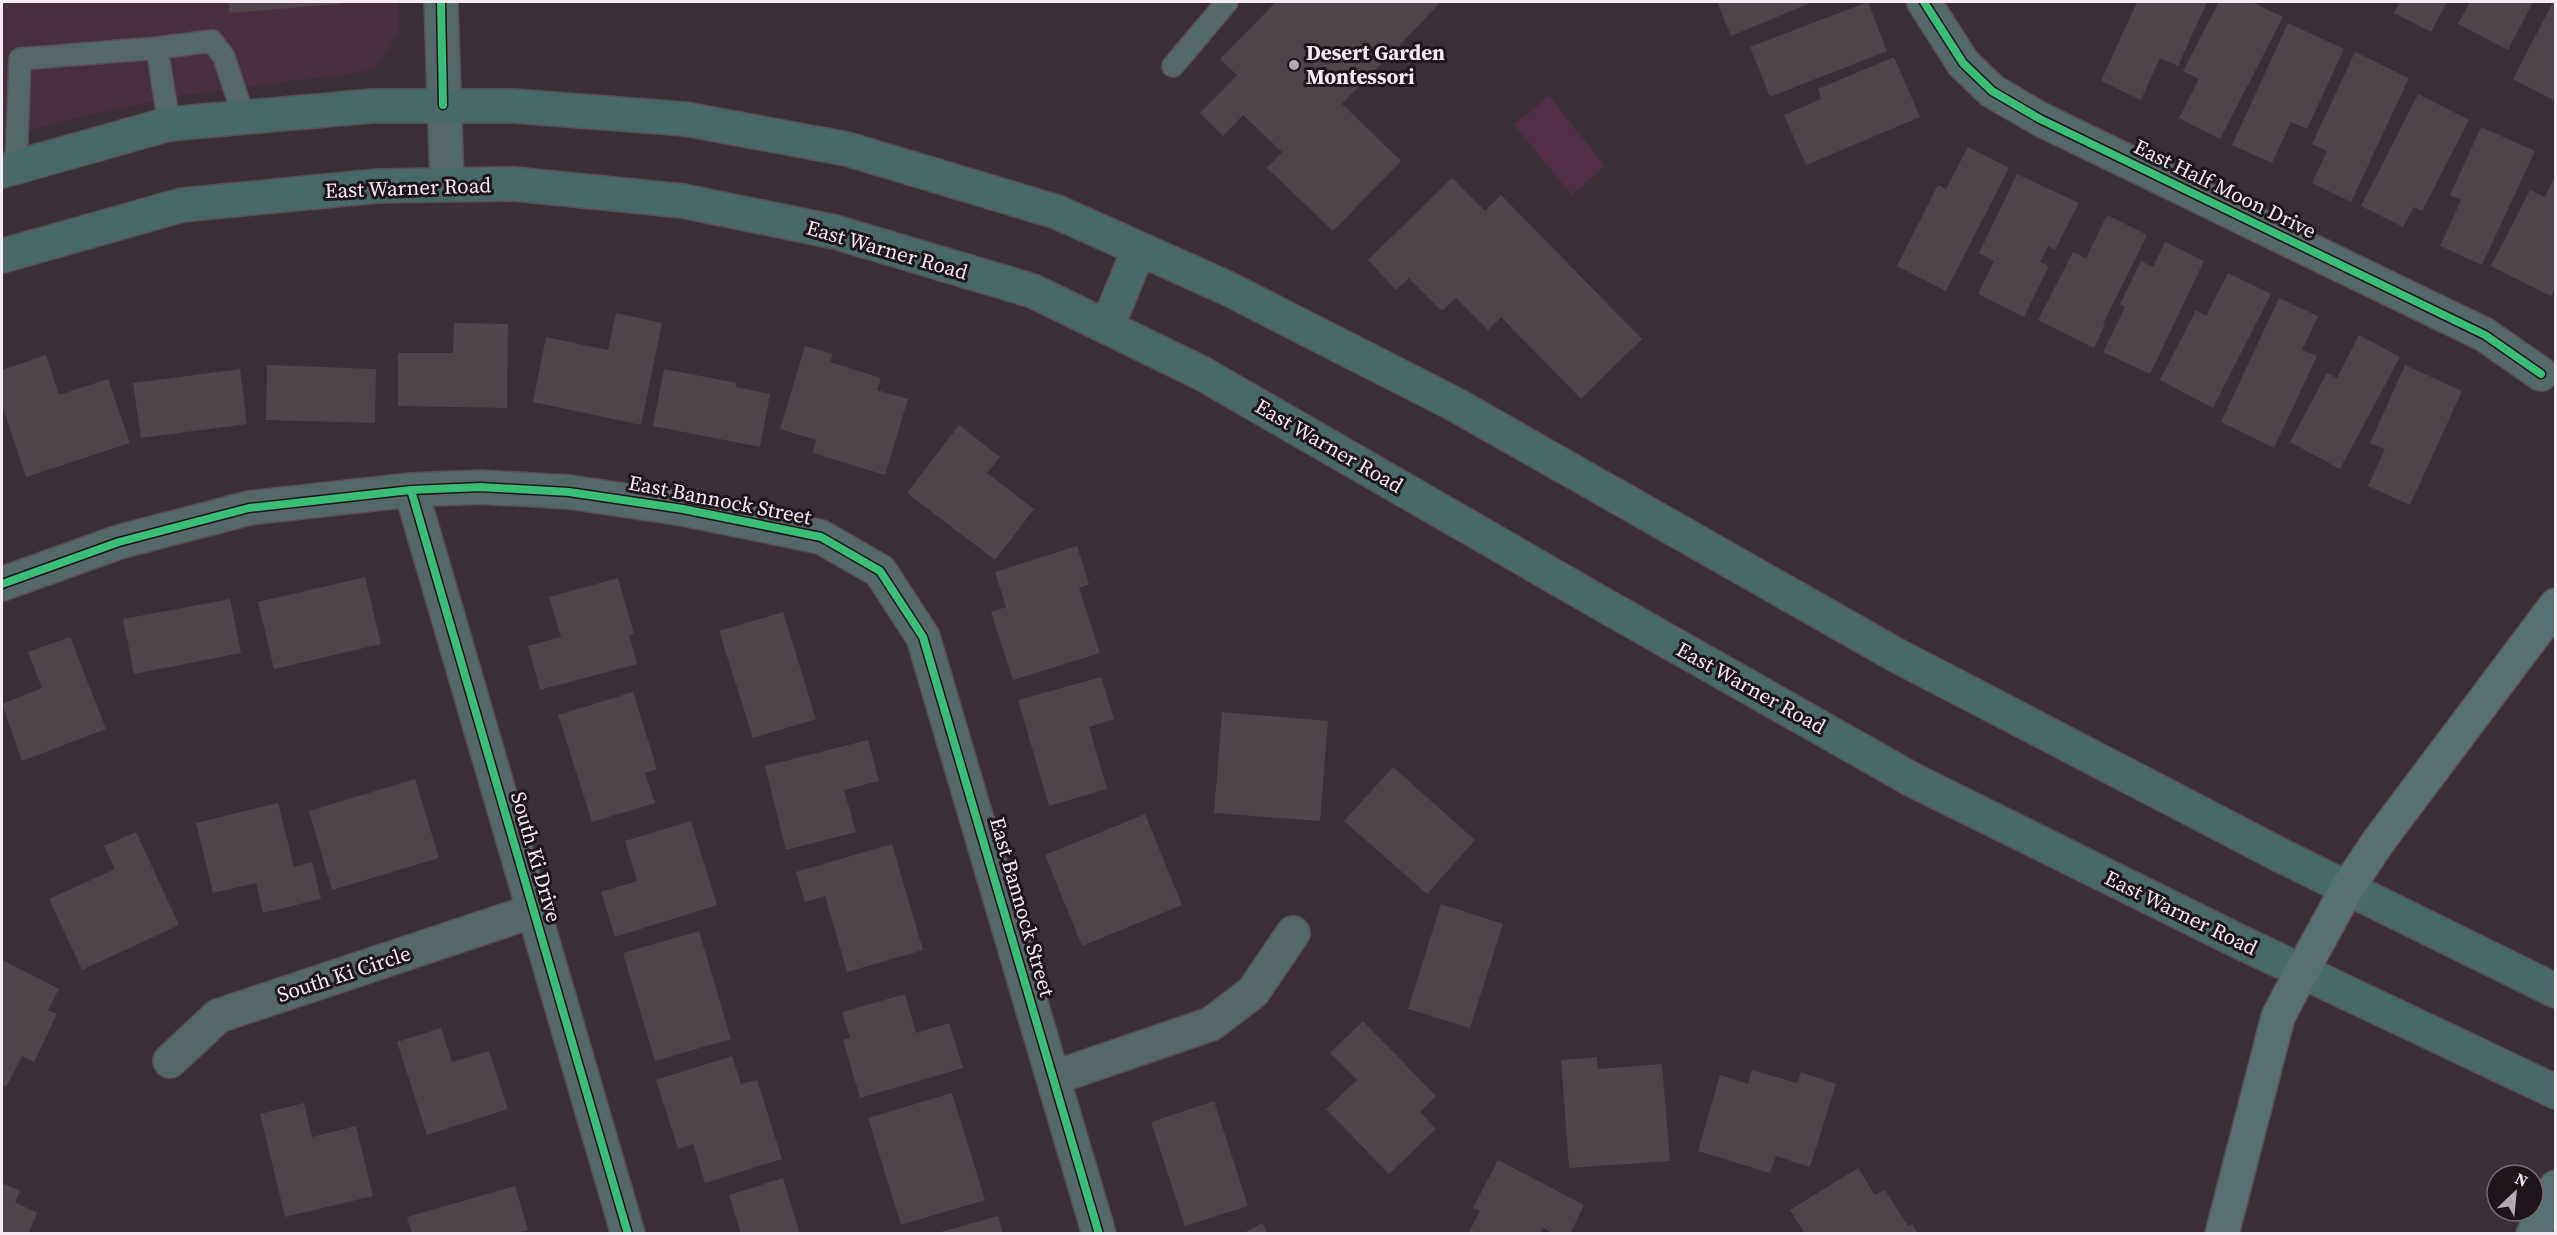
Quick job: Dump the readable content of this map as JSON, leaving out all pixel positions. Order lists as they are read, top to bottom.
{
  "streets": {
    "main road": ["East Warner Road"],
    "street": [
      "East Half Moon Drive",
      "East Bannock Street",
      "South Ki Drive",
      "South Ki Circle"
    ]
  },
  "crossings": [
    ["East Bannock Street", "South Ki Drive"],
    ["South Ki Drive", "South Ki Circle"]
  ],
  "places": ["Desert Garden Montessori"],
  "north": "top right"
}
